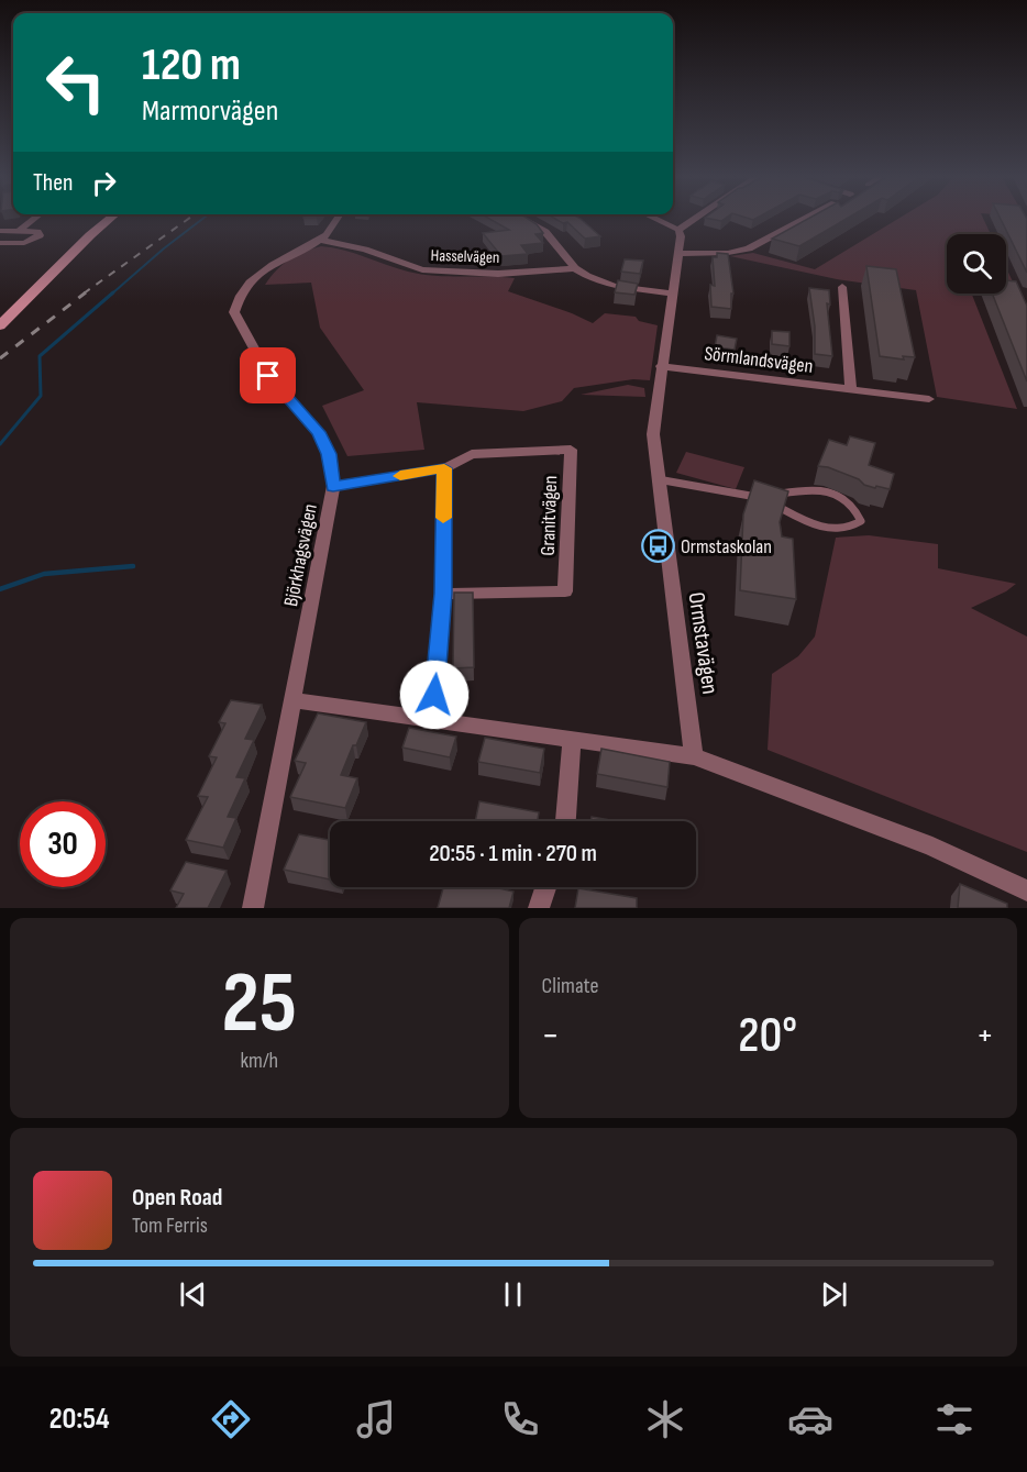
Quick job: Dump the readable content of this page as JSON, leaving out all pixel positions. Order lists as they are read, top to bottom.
{
  "streets": {
    "street": [
      "Hasselvägen",
      "Sörmlandsvägen",
      "Granitvägen",
      "Björkhagsvägen",
      "Ormstavägen"
    ]
  },
  "crossings": [
    ["Hasselvägen", "Björkhagsvägen"],
    ["Sörmlandsvägen", "Ormstavägen"]
  ],
  "places": {
    "bus stop": ["Ormstaskolan"]
  },
  "page": {
    "turn": ["120 m", "Marmorvägen"],
    "then": "Then",
    "limit": "30",
    "trip": "20:55 · 1 min · 270 m",
    "tile": [
      ["25", "km/h"],
      "Climate"
    ],
    "heat": ["−", "20°", "+"],
    "song": ["Open Road", "Tom Ferris"],
    "tabs": "20:54"
  }
}
